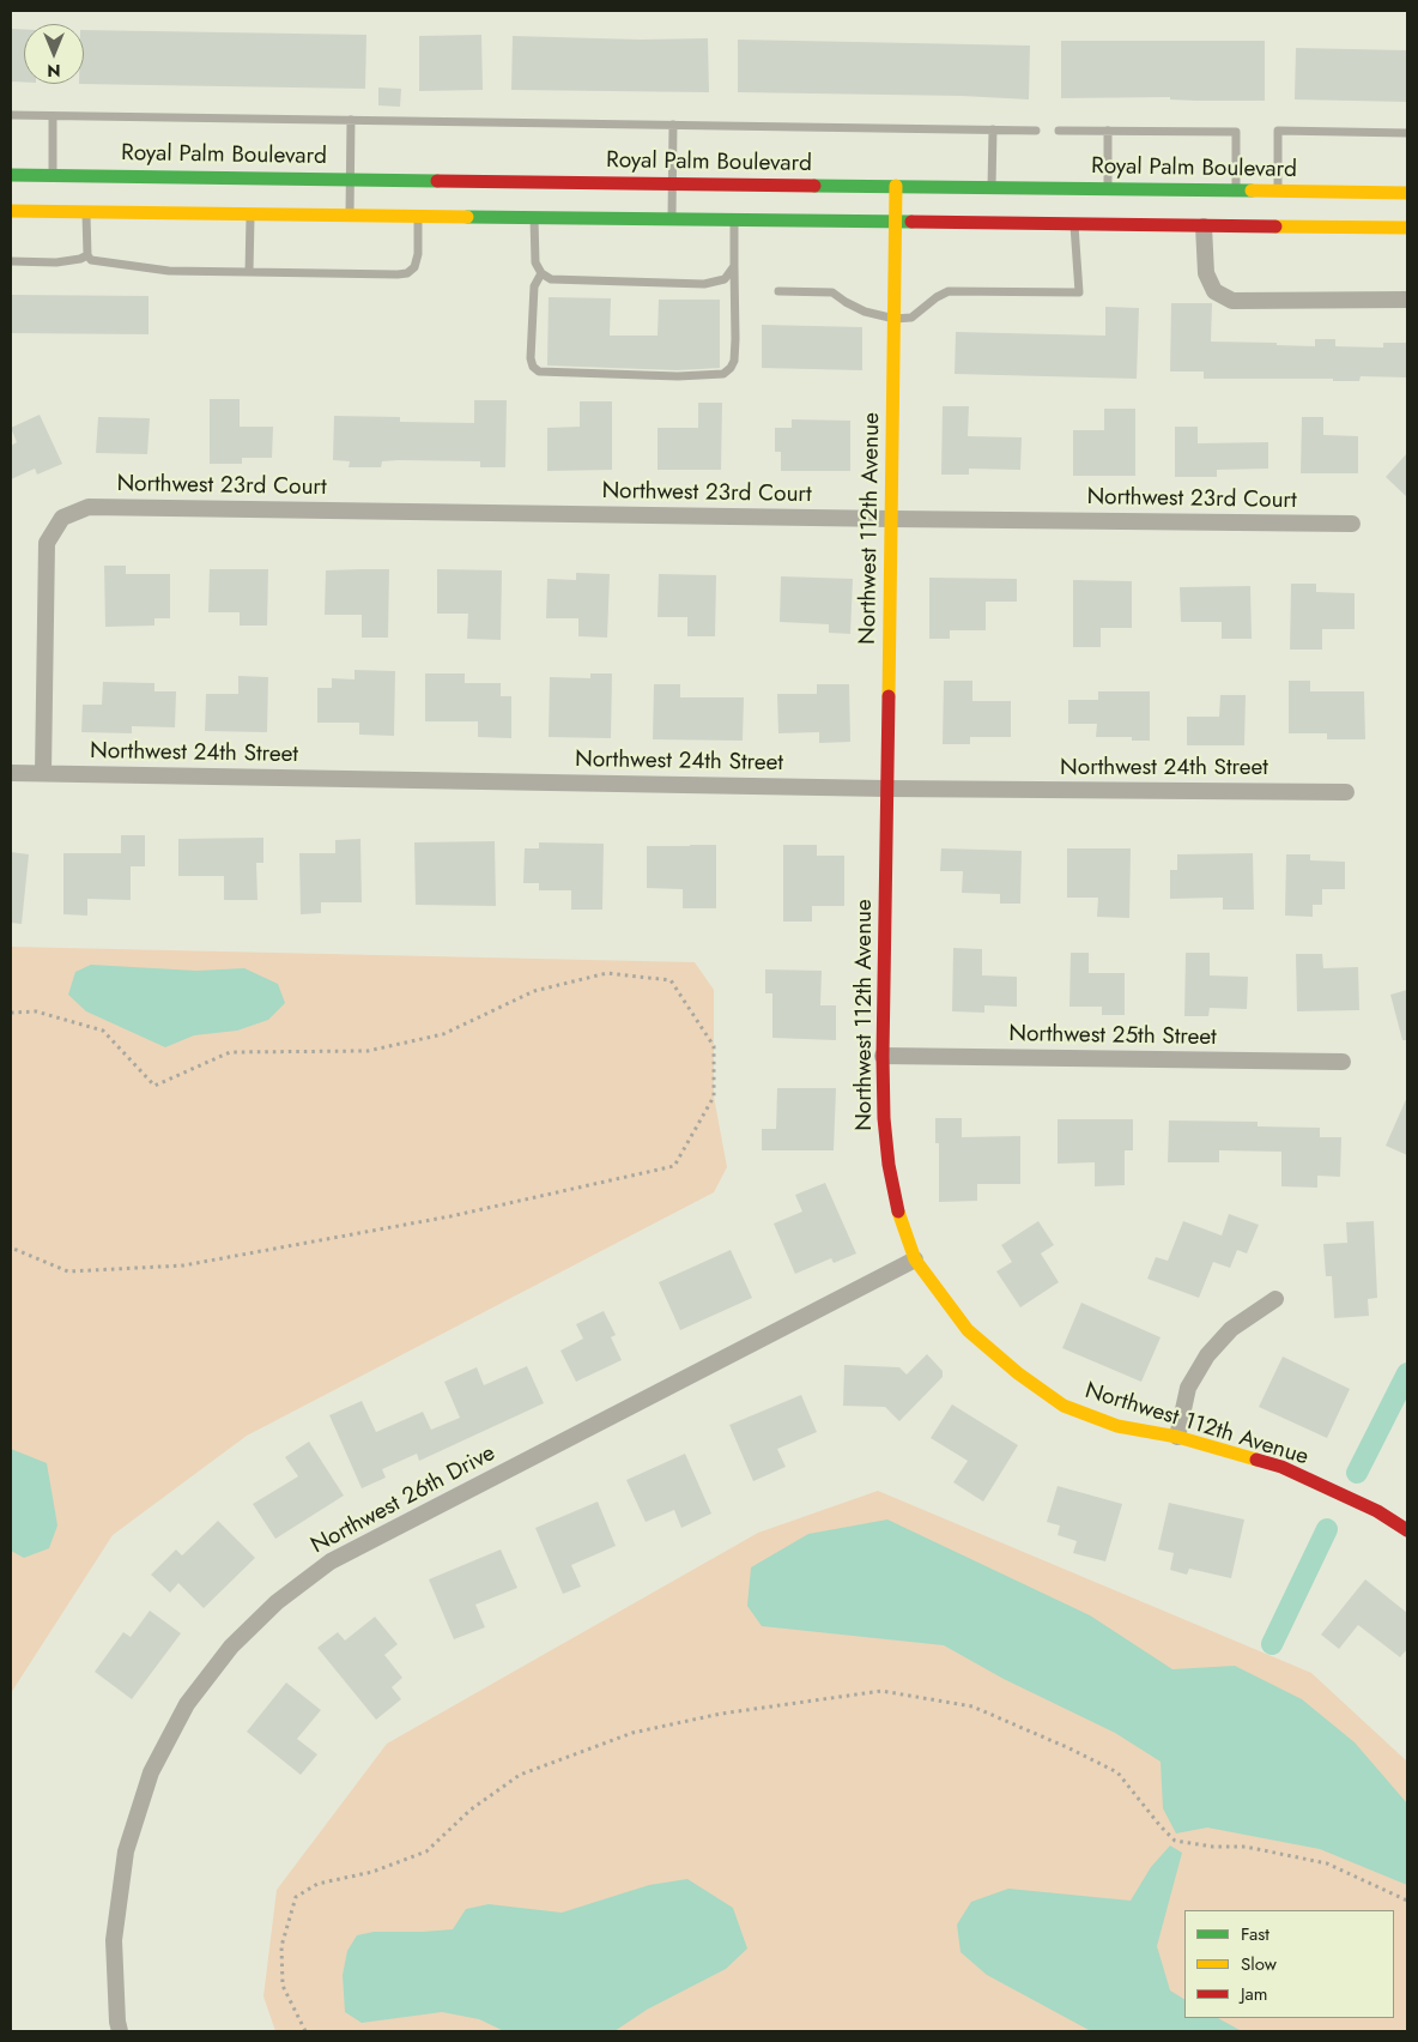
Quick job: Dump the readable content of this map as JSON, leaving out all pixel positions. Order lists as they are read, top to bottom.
{
  "streets": {
    "main road": ["Royal Palm Boulevard", "Northwest 112th Avenue"],
    "street": [
      "Northwest 23rd Court",
      "Northwest 24th Street",
      "Northwest 25th Street",
      "Northwest 26th Drive"
    ]
  },
  "crossings": [
    ["Royal Palm Boulevard", "Northwest 112th Avenue"],
    ["Northwest 23rd Court", "Northwest 112th Avenue"],
    ["Northwest 23rd Court", "Northwest 24th Street"],
    ["Northwest 112th Avenue", "Northwest 24th Street"],
    ["Northwest 112th Avenue", "Northwest 25th Street"],
    ["Northwest 112th Avenue", "Northwest 26th Drive"]
  ],
  "legend": ["Fast", "Slow", "Jam"],
  "north": "bottom"
}
